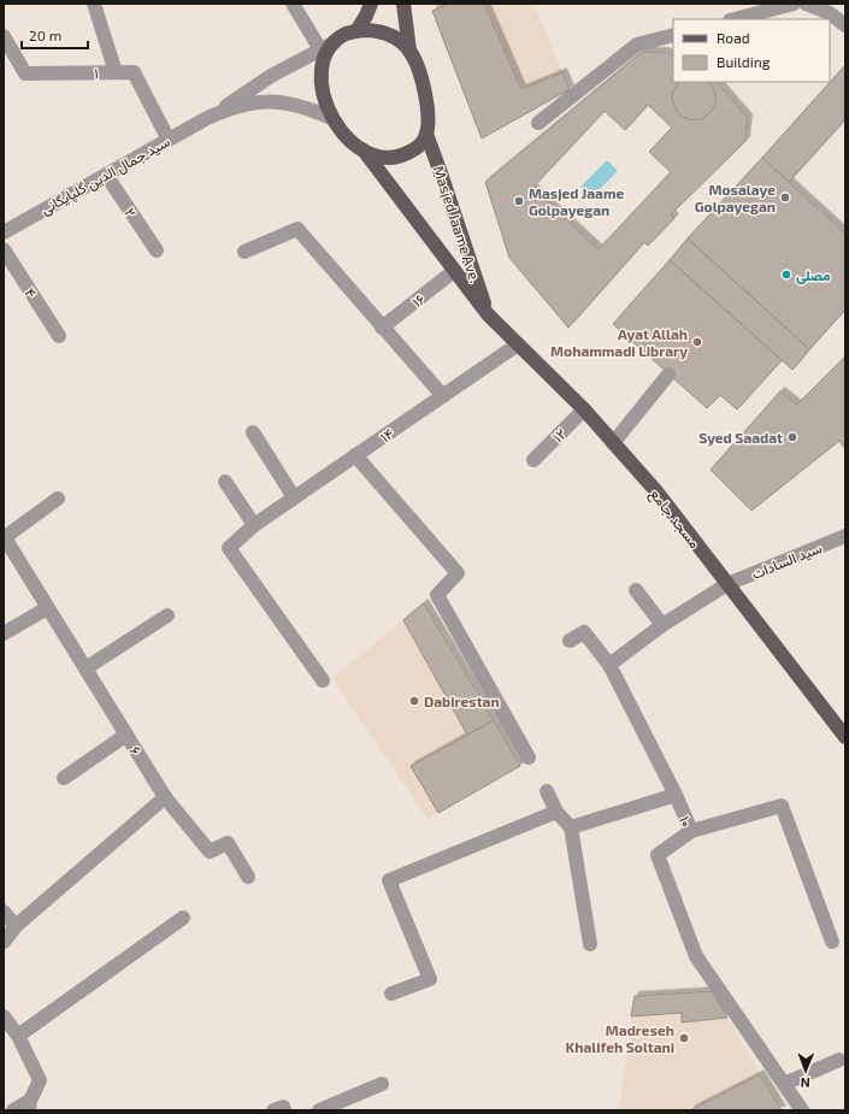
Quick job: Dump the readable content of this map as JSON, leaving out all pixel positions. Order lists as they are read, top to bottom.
{
  "streets": {
    "main road": ["Masjed Jaame Ave.", "مسجد جامع"],
    "street": [
      "۱",
      "سید جمال الدین گلپایگانی",
      "۲",
      "۴",
      "۱۶",
      "۱۴",
      "۱۲",
      "سید السادات",
      "۶",
      "۱۰"
    ]
  },
  "crossings": [
    ["۱", "سید جمال الدین گلپایگانی"],
    ["سید جمال الدین گلپایگانی", "۲"],
    ["Masjed Jaame Ave.", "مسجد جامع"],
    ["۱۶", "مسجد جامع"],
    ["۱۴", "مسجد جامع"],
    ["۱۲", "مسجد جامع"],
    ["مسجد جامع", "سید السادات"]
  ],
  "places": [
    "Mosalaye Golpayegan",
    "Masjed Jaame Golpayegan",
    "مصلی",
    "Ayat Allah Mohammadi Library",
    "Syed Saadat",
    "Dabirestan",
    "Madreseh Khalifeh Soltani"
  ],
  "legend": ["Road", "Building"],
  "scale_bar": "20 m",
  "north": "bottom"
}
